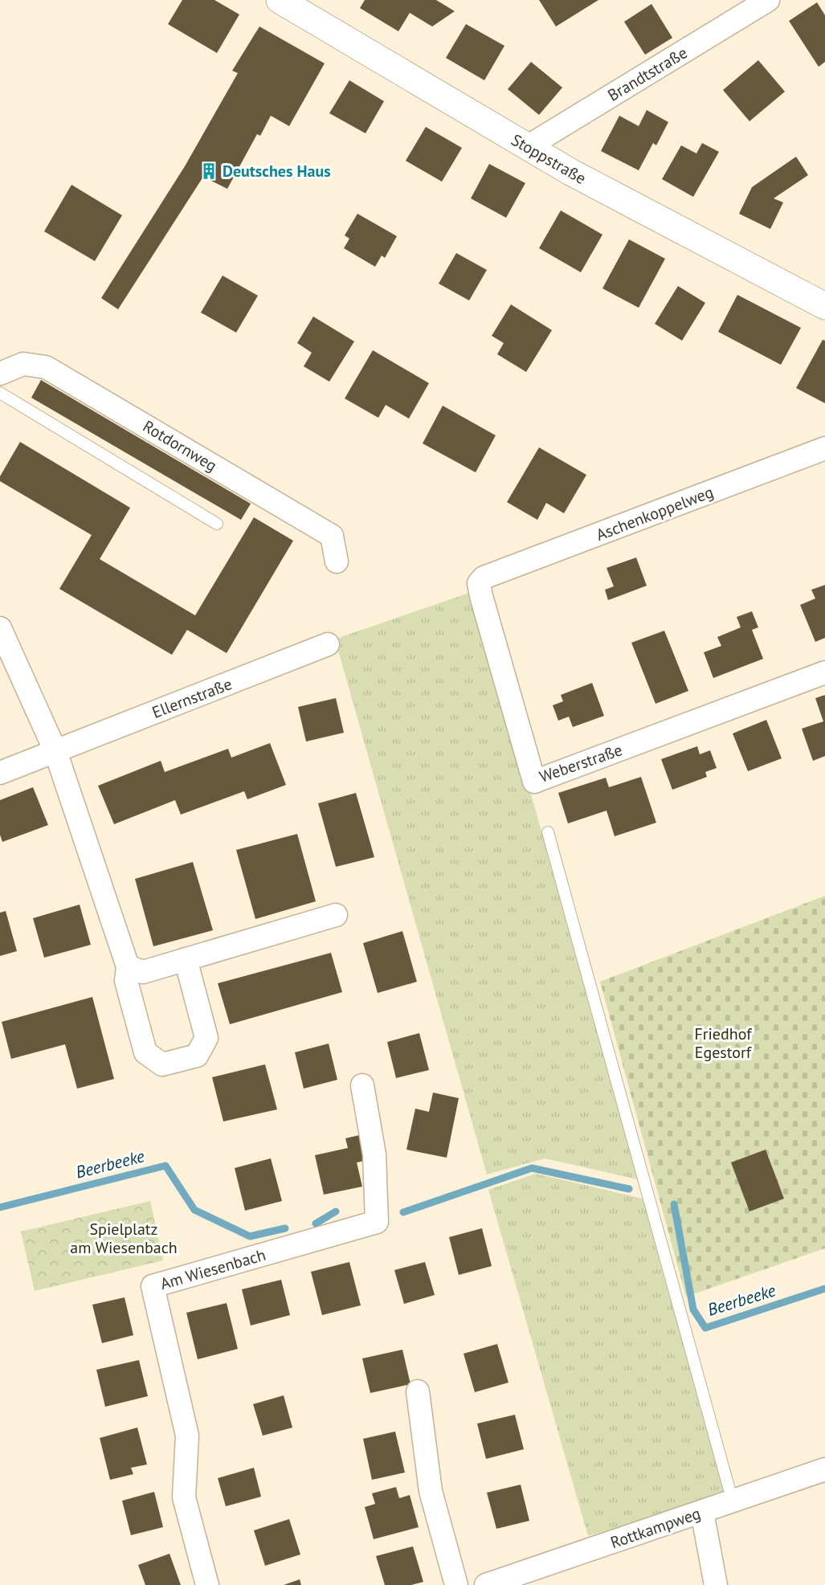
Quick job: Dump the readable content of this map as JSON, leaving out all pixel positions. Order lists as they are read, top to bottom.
{
  "streets": {
    "main road": ["Stoppstraße"],
    "street": [
      "Brandtstraße",
      "Rotdornweg",
      "Aschenkoppelweg",
      "Ellernstraße",
      "Weberstraße",
      "Am Wiesenbach",
      "Rottkampweg"
    ]
  },
  "crossings": [
    ["Brandtstraße", "Stoppstraße"],
    ["Aschenkoppelweg", "Weberstraße"]
  ],
  "water": ["Beerbeeke"],
  "parks": ["Friedhof Egestorf", "Spielplatz am Wiesenbach"],
  "places": {
    "building": ["Deutsches Haus"]
  }
}
